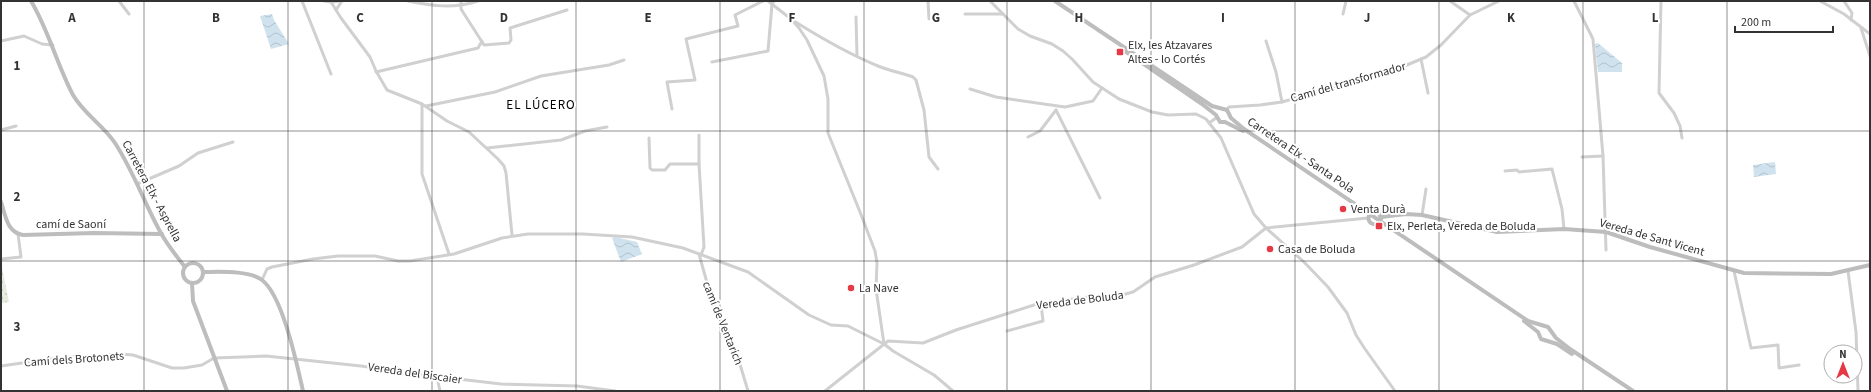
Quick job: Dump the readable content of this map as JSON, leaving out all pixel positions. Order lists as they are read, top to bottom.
{
  "streets": {
    "main road": [
      "Carretera Elx - Santa Pola",
      "Carretera Elx - Asprella",
      "camí de Saoní",
      "Vereda de Sant Vicent"
    ],
    "street": [
      "Camí del transformador",
      "Vereda de Boluda",
      "camí de Ventarich",
      "Camí dels Brotonets",
      "Vereda del Biscaier"
    ]
  },
  "crossings": [
    ["Camí del transformador", "Carretera Elx - Santa Pola"],
    ["Carretera Elx - Santa Pola", "Vereda de Sant Vicent"],
    ["Carretera Elx - Asprella", "camí de Saoní"],
    ["Camí dels Brotonets", "Vereda del Biscaier"]
  ],
  "districts": ["EL LÚCERO"],
  "places": {
    "transit": ["Elx, les Atzavares Altes - lo Cortés", "Elx, Perleta, Vereda de Boluda"],
    "other": ["Venta Durà", "Casa de Boluda", "La Nave"]
  },
  "scale_bar": "200 m",
  "north": "top",
  "grid": {
    "columns": [
      "A",
      "B",
      "C",
      "D",
      "E",
      "F",
      "G",
      "H",
      "I",
      "J",
      "K",
      "L"
    ],
    "rows": ["1", "2", "3"]
  }
}
